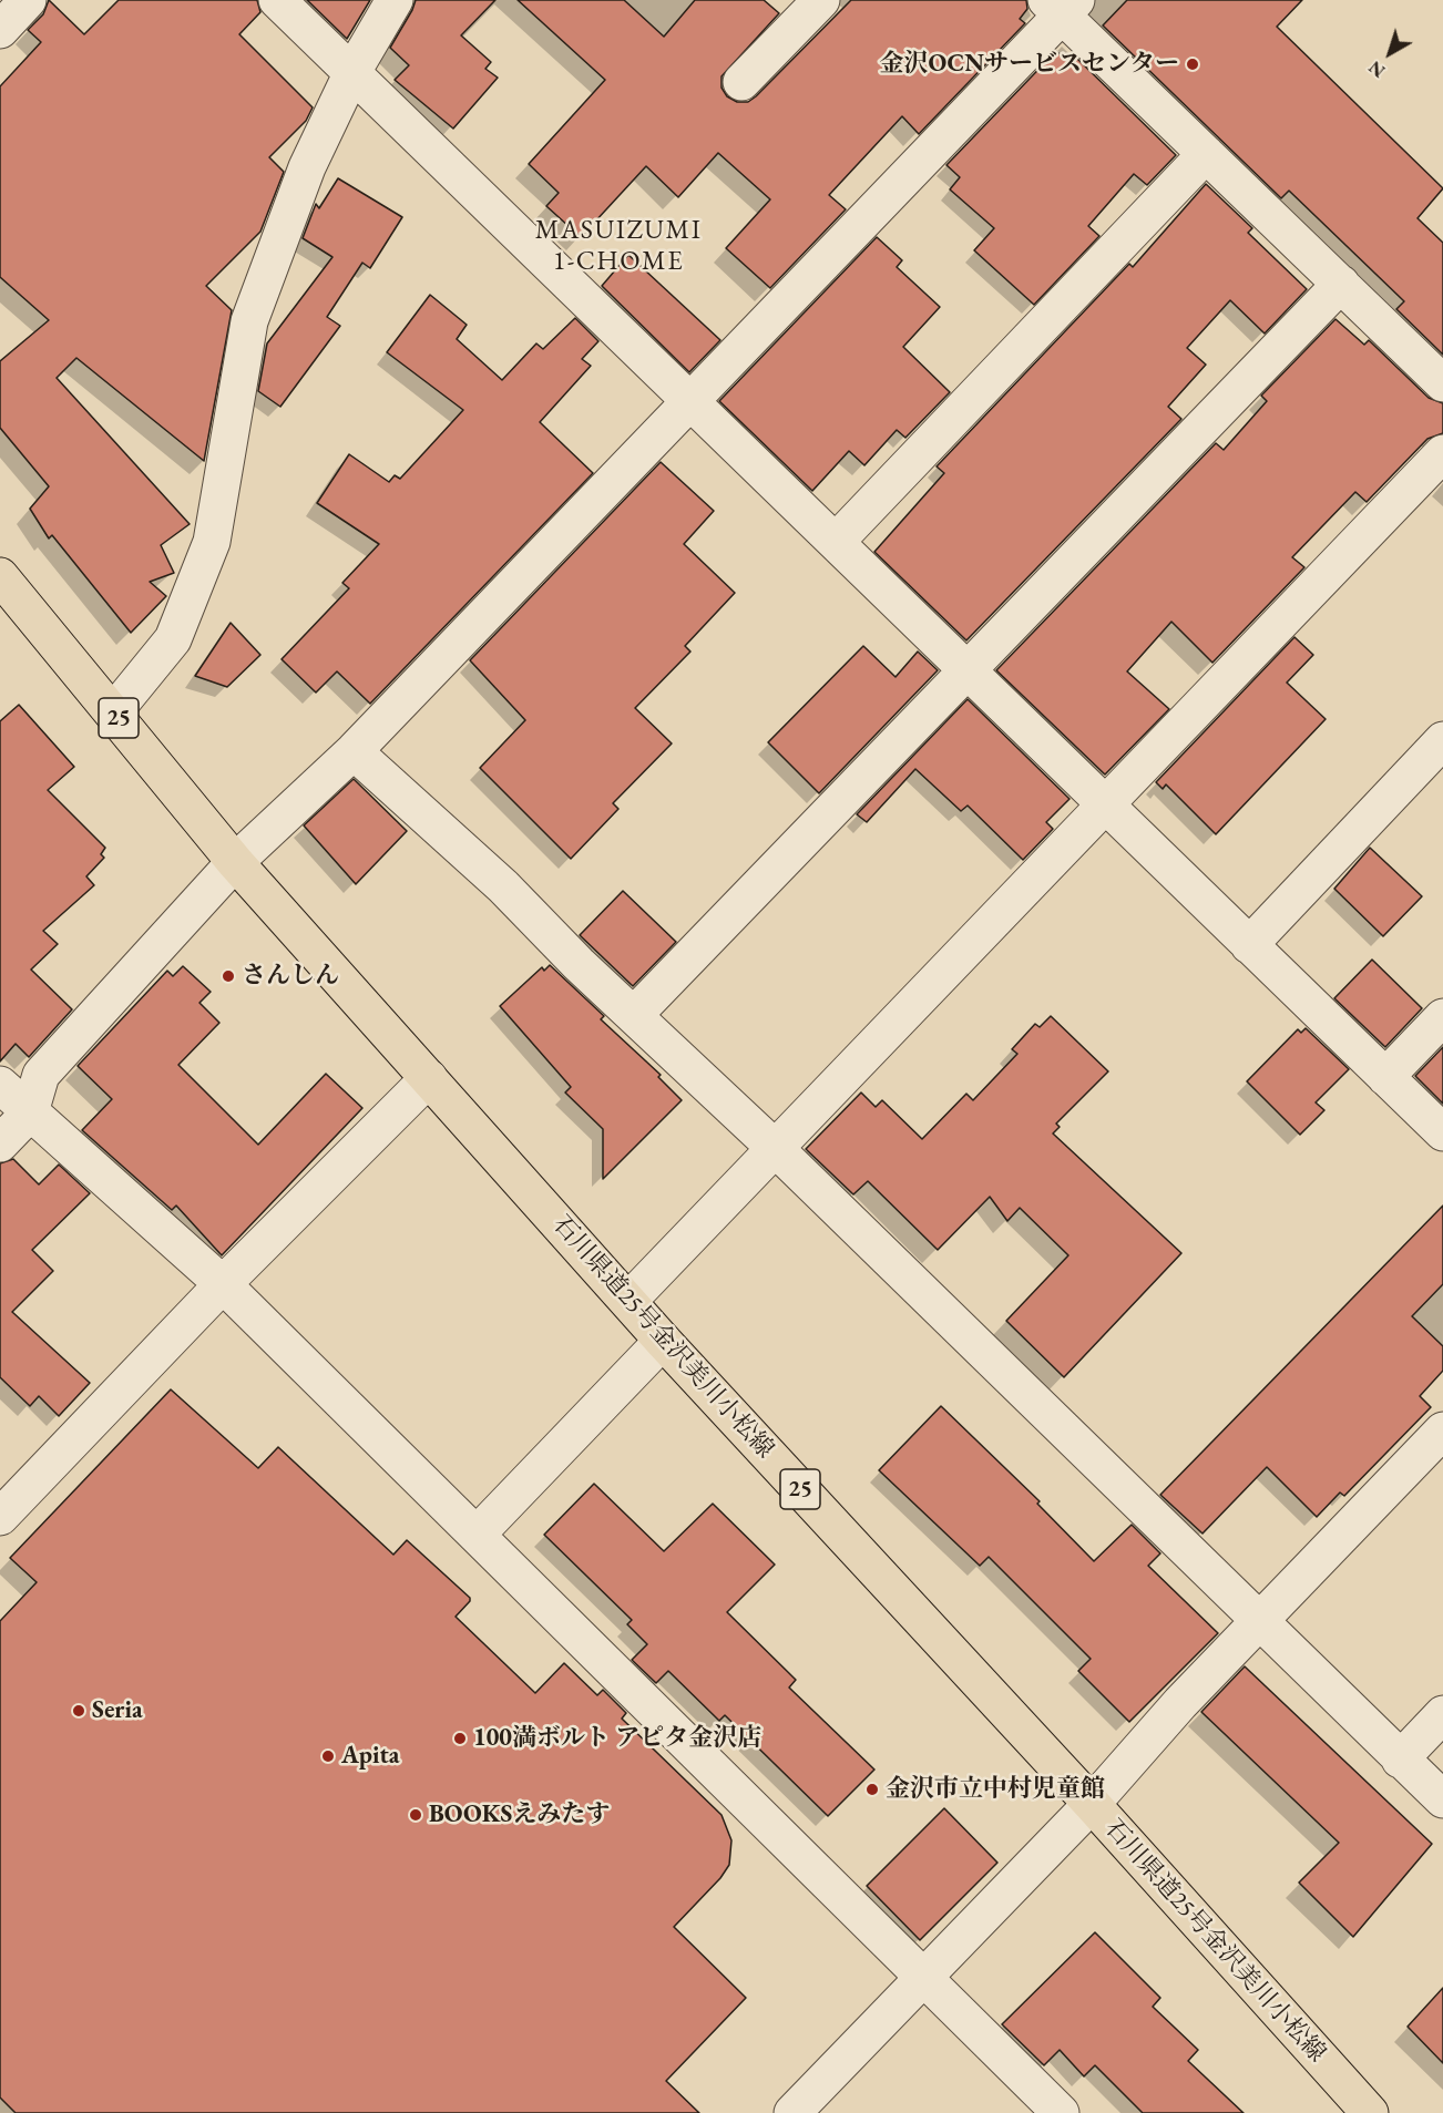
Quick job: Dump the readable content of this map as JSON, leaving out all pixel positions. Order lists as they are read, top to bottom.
{
  "streets": {
    "main road": ["25", "石川県道25号金沢美川小松線"]
  },
  "districts": ["MASUIZUMI 1-CHOME"],
  "places": [
    "金沢OCNサービスセンター",
    "さんしん",
    "Seria",
    "100満ボルト アピタ金沢店",
    "Apita",
    "金沢市立中村児童館",
    "BOOKSえみたす"
  ],
  "north": "bottom left"
}
